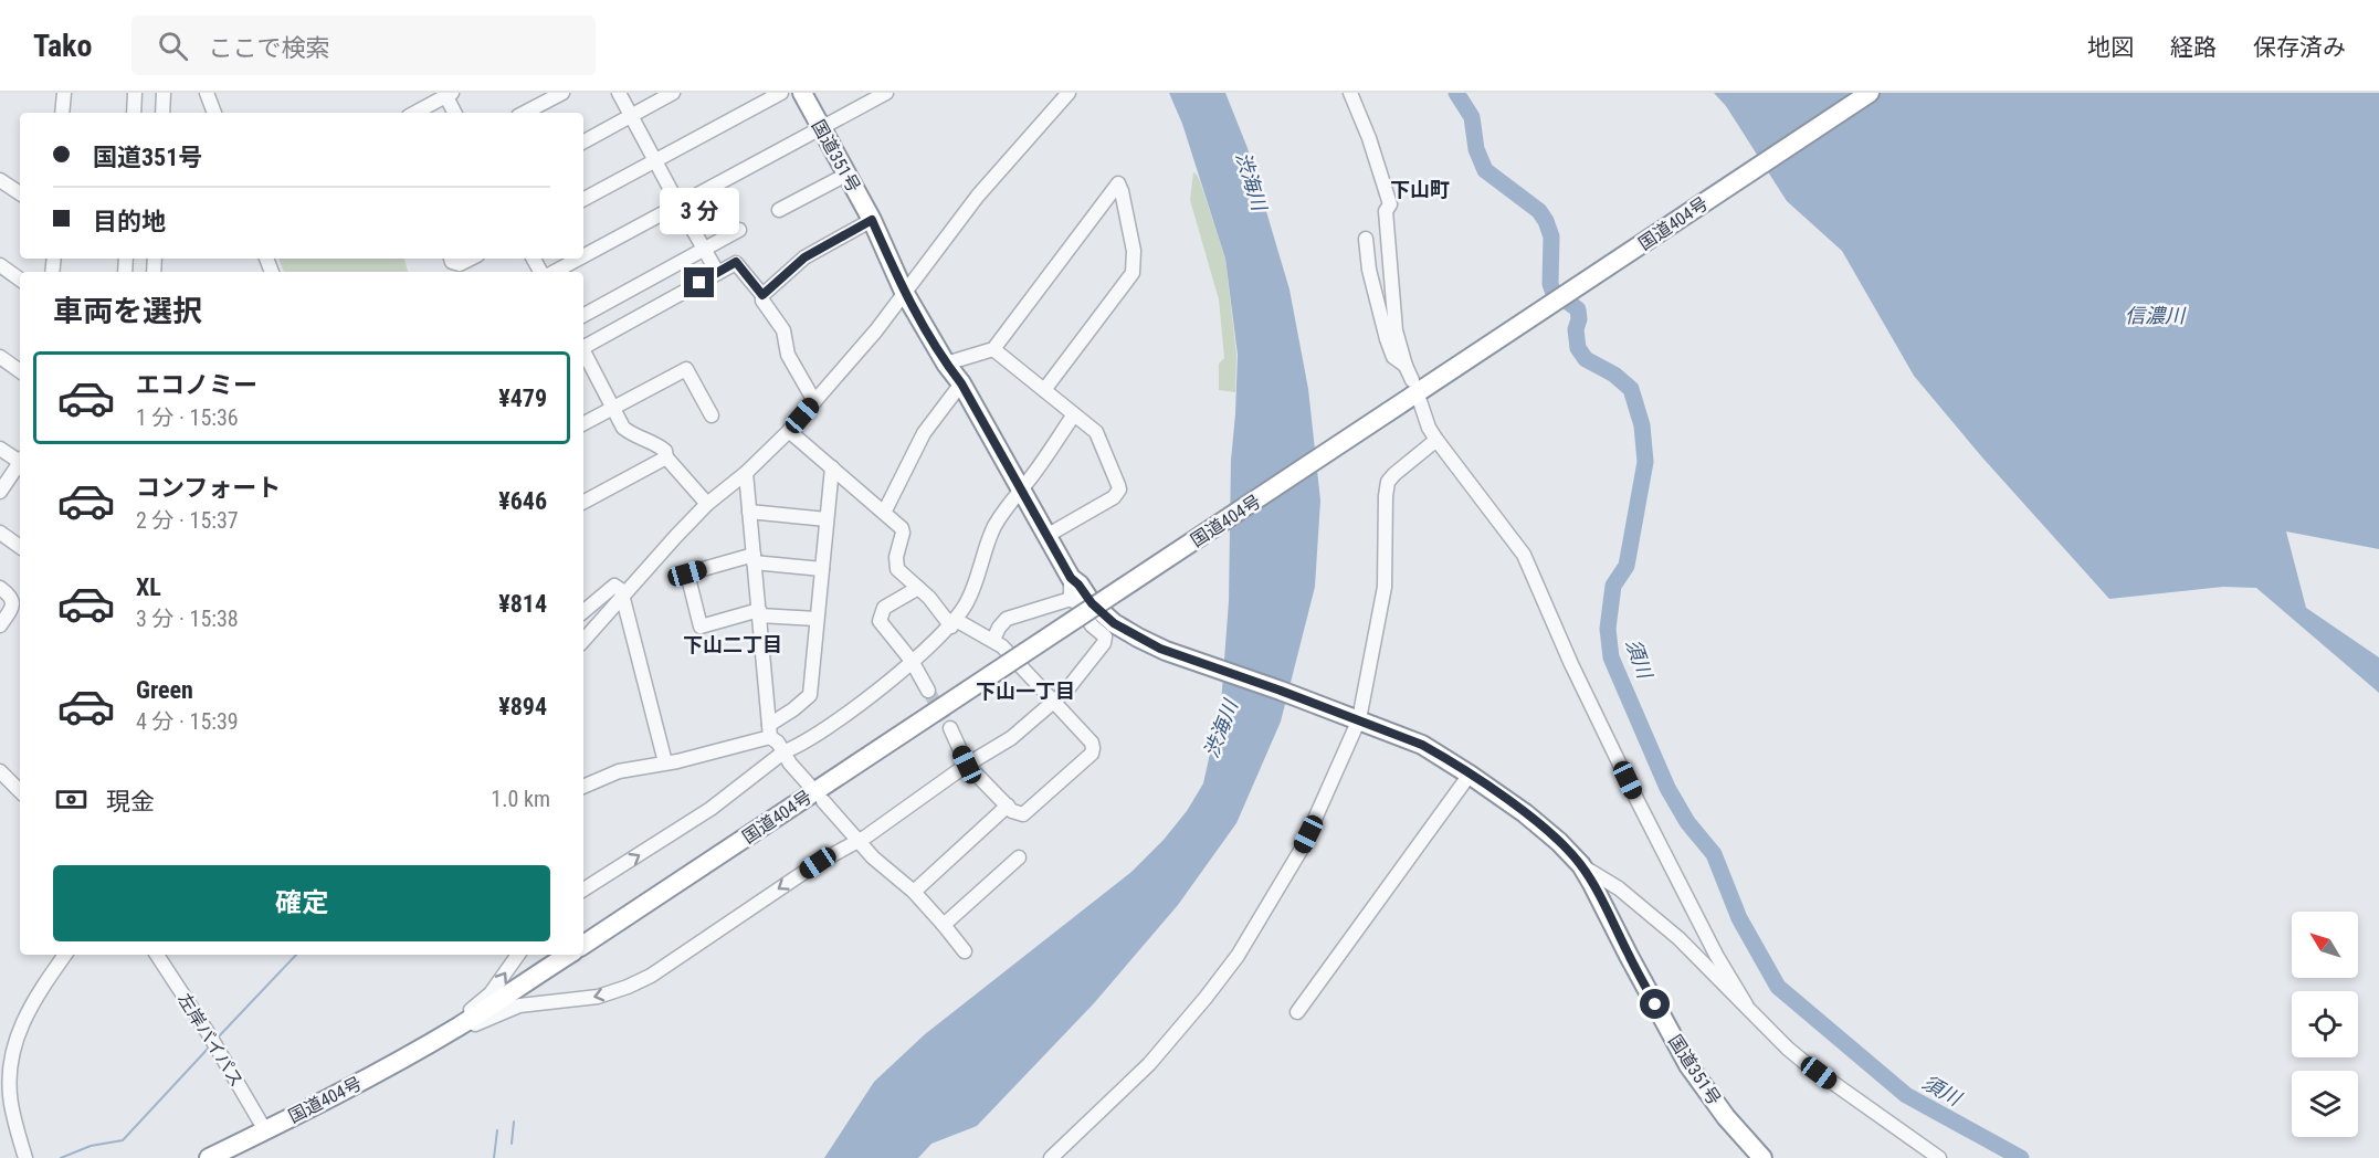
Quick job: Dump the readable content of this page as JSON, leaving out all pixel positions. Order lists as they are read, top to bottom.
{
  "streets": {
    "highway": ["国道351号", "国道404号"],
    "street": ["左岸バイパス"]
  },
  "crossings": [
    ["国道404号", "左岸バイパス"]
  ],
  "districts": ["下山町", "下山二丁目", "下山一丁目"],
  "water": ["渋海川", "信濃川", "須川"],
  "north": "top left",
  "page": {
    "header": "Tako",
    "search": "ここで検索",
    "nav": ["地図", "経路", "保存済み"],
    "banner": ["国道351号", "目的地"],
    "bubble": "3 分",
    "heading": "車両を選択",
    "list": [
      {
        "name": "エコノミー",
        "note": "1 分 · 15:36",
        "value": "¥479"
      },
      {
        "name": "コンフォート",
        "note": "2 分 · 15:37",
        "value": "¥646"
      },
      {
        "name": "XL",
        "note": "3 分 · 15:38",
        "value": "¥814"
      },
      {
        "name": "Green",
        "note": "4 分 · 15:39",
        "value": "¥894"
      }
    ],
    "pay": ["現金", "1.0 km"],
    "buttons": "確定"
  }
}
